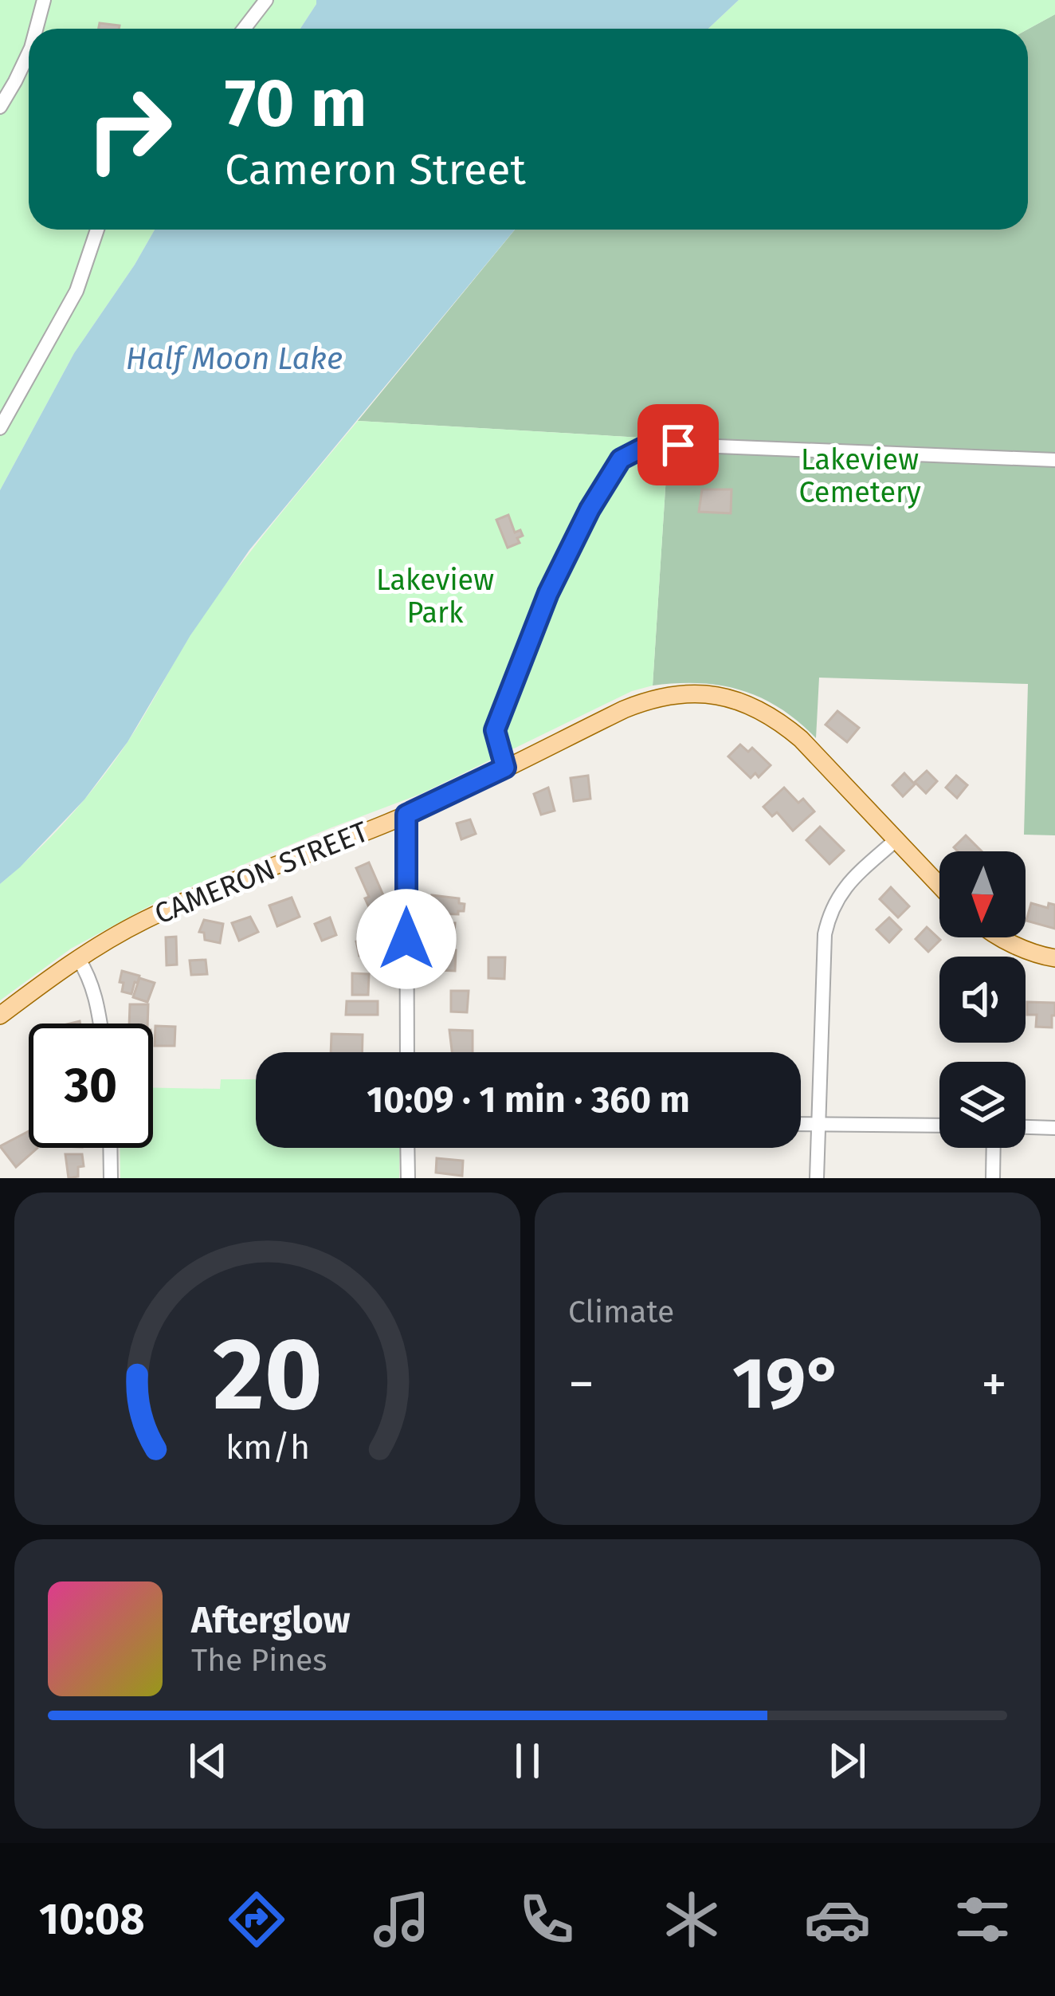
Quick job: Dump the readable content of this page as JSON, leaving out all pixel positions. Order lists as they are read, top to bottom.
{
  "streets": {
    "main road": ["CAMERON STREET"]
  },
  "water": ["Half Moon Lake"],
  "parks": ["Lakeview Cemetery", "Lakeview Park"],
  "north": "bottom",
  "page": {
    "turn": ["70 m", "Cameron Street"],
    "limit": "30",
    "trip": "10:09 · 1 min · 360 m",
    "tile": "Climate",
    "heat": ["−", "19°", "+"],
    "song": ["Afterglow", "The Pines"],
    "tabs": "10:08",
    "gauge": ["20", "km/h"]
  }
}
